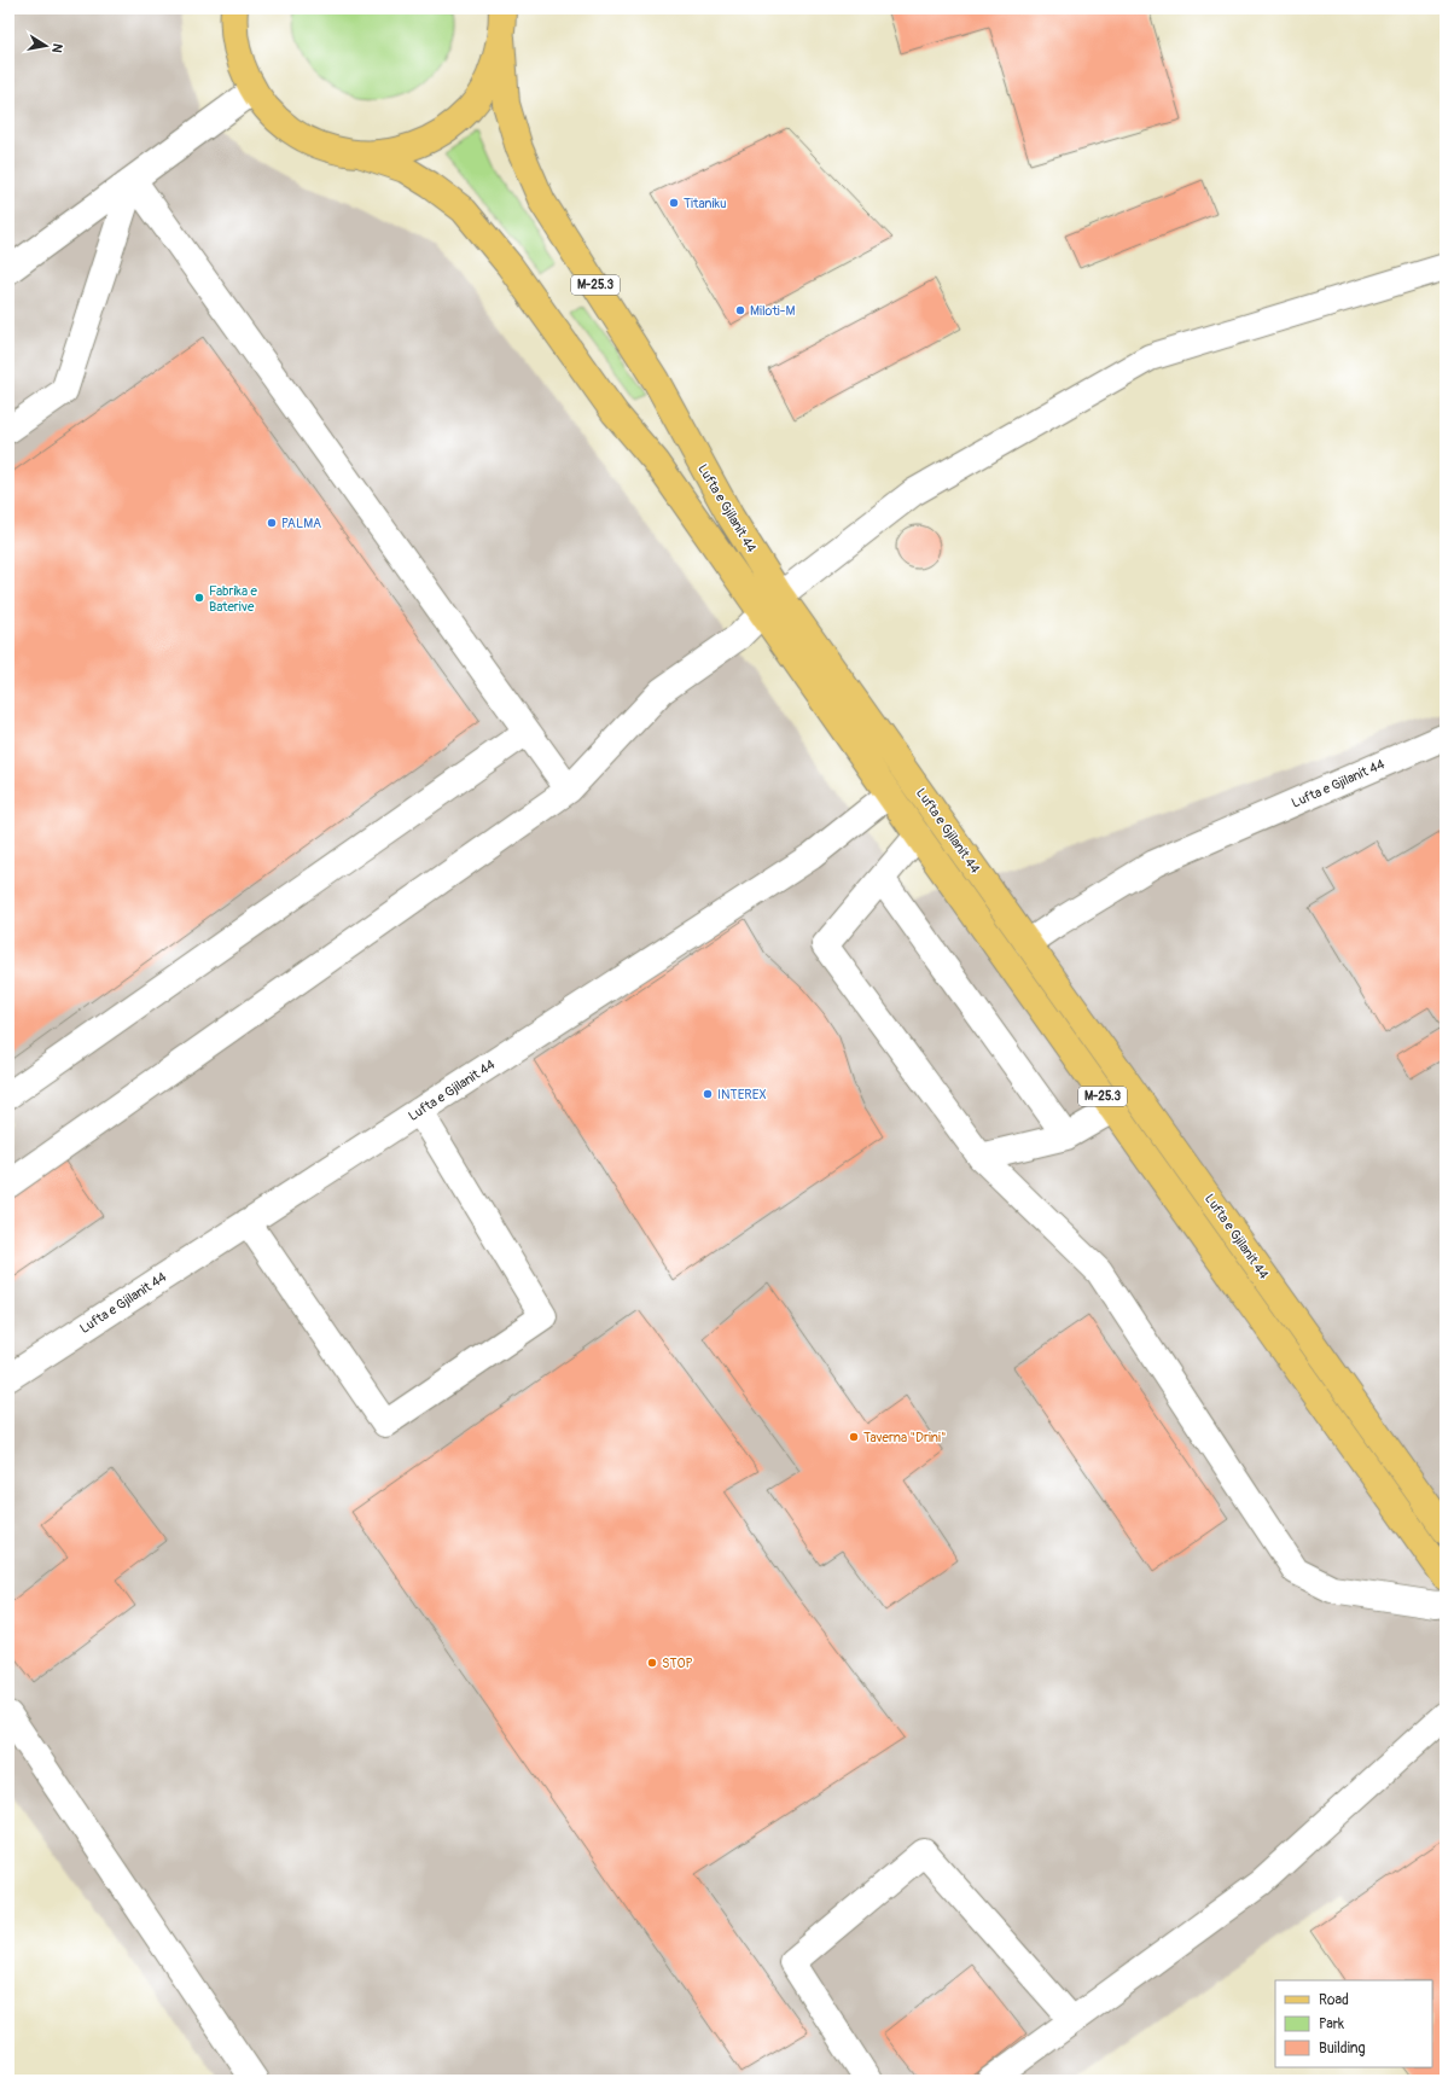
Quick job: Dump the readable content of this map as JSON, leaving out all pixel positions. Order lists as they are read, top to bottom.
{
  "streets": {
    "main road": ["M-25.3", "Lufta e Gjilanit 44"]
  },
  "crossings": [
    ["M-25.3", "Lufta e Gjilanit 44"]
  ],
  "places": [
    "Titaniku",
    "Miloti-M",
    "PALMA",
    "Fabrika e Baterive",
    "INTEREX",
    "Taverna \"Drini\"",
    "STOP"
  ],
  "legend": ["Road", "Park", "Building"],
  "north": "right"
}
